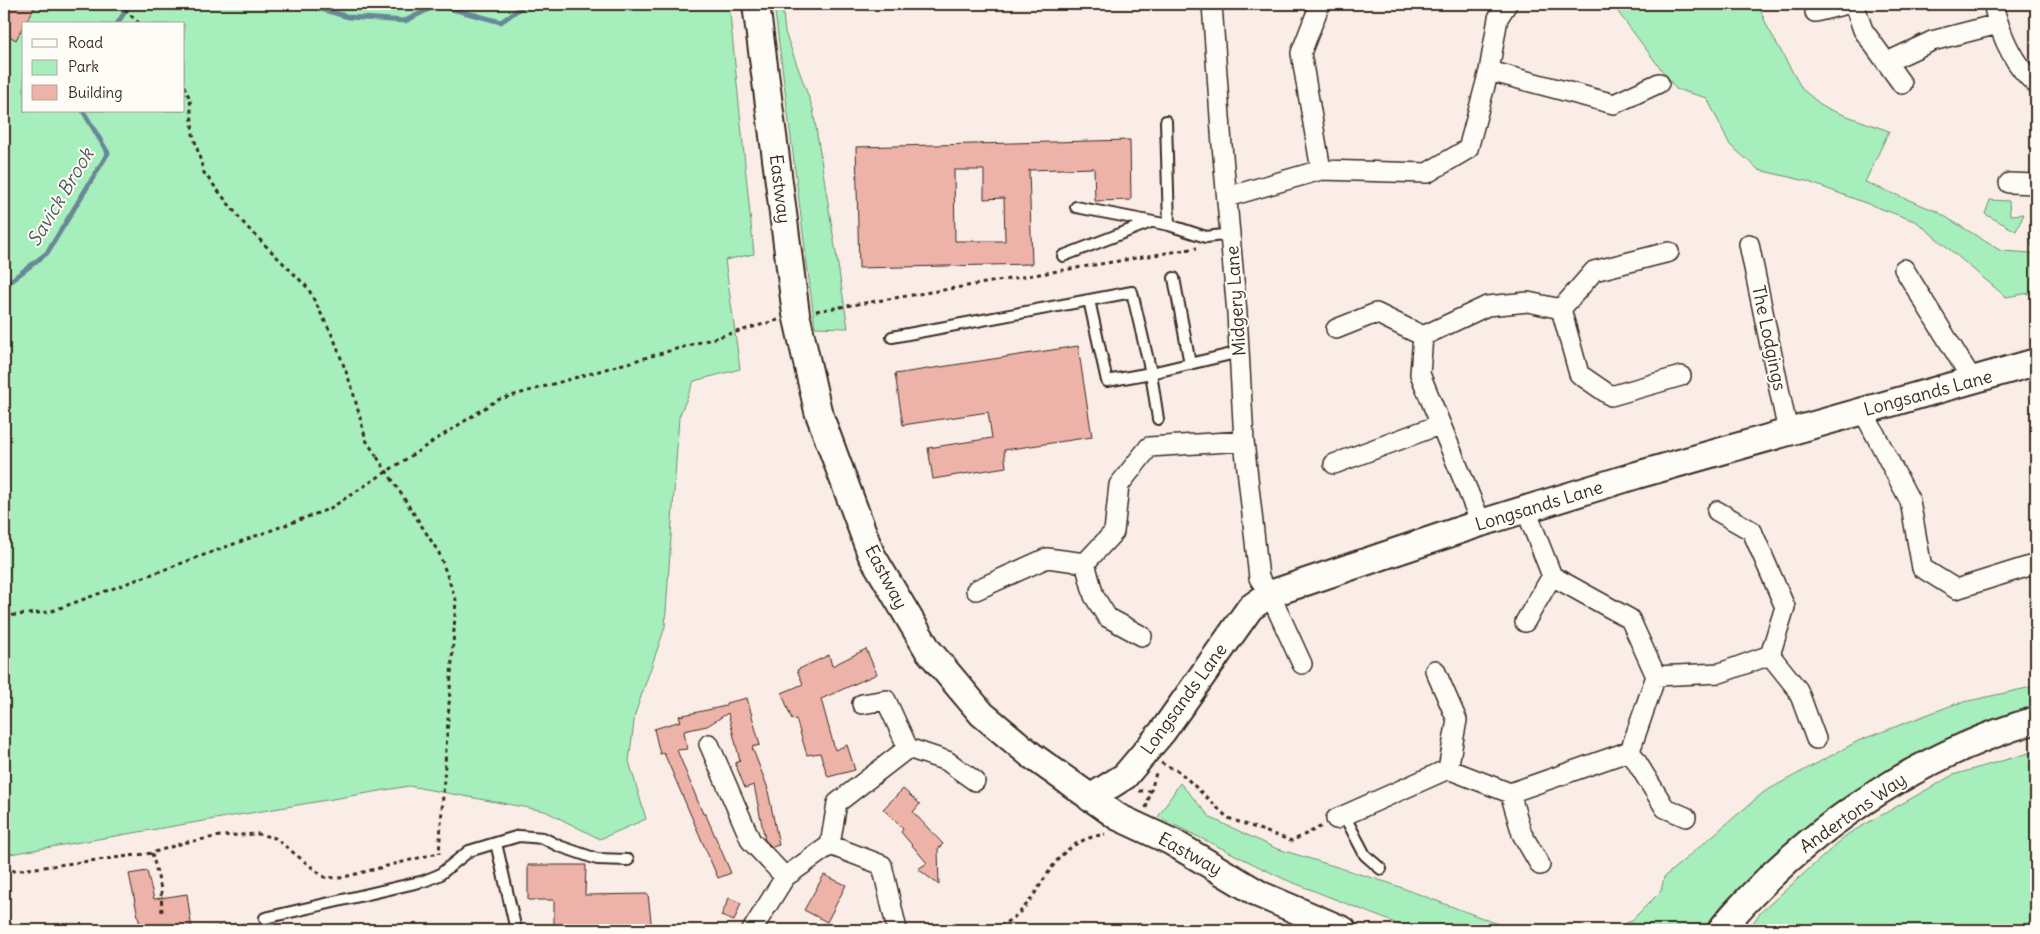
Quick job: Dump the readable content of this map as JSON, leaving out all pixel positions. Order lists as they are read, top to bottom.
{
  "streets": {
    "main road": ["Eastway", "Longsands Lane", "Andertons Way"],
    "street": ["Midgery Lane", "The Lodgings"]
  },
  "crossings": [
    ["Eastway", "Longsands Lane"],
    ["Midgery Lane", "Longsands Lane"],
    ["The Lodgings", "Longsands Lane"]
  ],
  "water": ["Savick Brook"],
  "legend": ["Road", "Park", "Building"]
}
